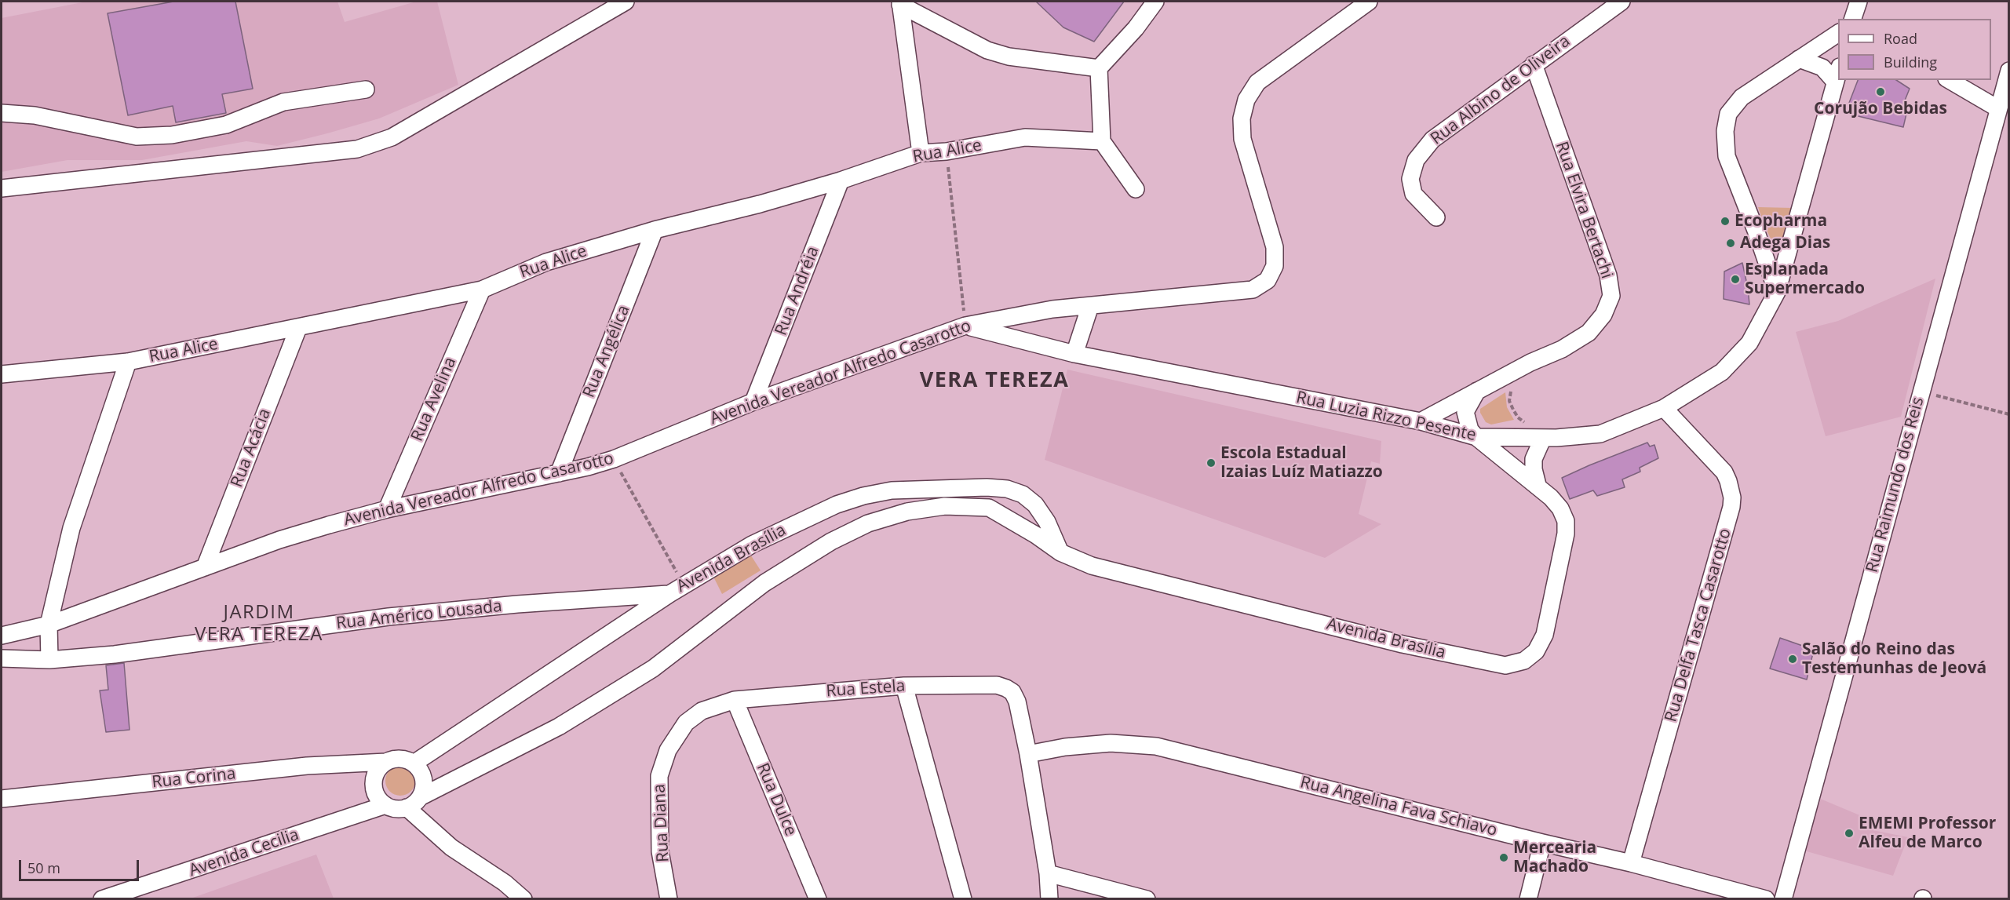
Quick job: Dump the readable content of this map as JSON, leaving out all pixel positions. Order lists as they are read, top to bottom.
{
  "streets": {
    "street": [
      "Rua Albino de Oliveira",
      "Rua Alice",
      "Rua Elvira Bertachi",
      "Rua Andréia",
      "Rua Angélica",
      "Avenida Vereador Alfredo Casarotto",
      "Rua Avelina",
      "Rua Luzia Rizzo Pesente",
      "Rua Acácia",
      "Rua Raimundo dos Reis",
      "Avenida Brasília",
      "Rua Américo Lousada",
      "Rua Delfa Tasca Casarotto",
      "Rua Estela",
      "Rua Corina",
      "Rua Dulce",
      "Rua Angelina Fava Schiavo",
      "Rua Diana",
      "Avenida Cecilia"
    ]
  },
  "crossings": [
    ["Rua Albino de Oliveira", "Rua Elvira Bertachi"],
    ["Rua Alice", "Rua Andréia"],
    ["Rua Alice", "Rua Angélica"],
    ["Rua Alice", "Rua Avelina"],
    ["Rua Alice", "Rua Acácia"],
    ["Rua Elvira Bertachi", "Rua Luzia Rizzo Pesente"],
    ["Rua Andréia", "Avenida Vereador Alfredo Casarotto"],
    ["Rua Angélica", "Avenida Vereador Alfredo Casarotto"],
    ["Avenida Vereador Alfredo Casarotto", "Rua Avelina"],
    ["Avenida Vereador Alfredo Casarotto", "Rua Luzia Rizzo Pesente"],
    ["Avenida Vereador Alfredo Casarotto", "Rua Acácia"],
    ["Rua Luzia Rizzo Pesente", "Avenida Brasília"],
    ["Rua Luzia Rizzo Pesente", "Rua Delfa Tasca Casarotto"],
    ["Avenida Brasília", "Rua Américo Lousada"],
    ["Avenida Brasília", "Rua Corina"],
    ["Avenida Brasília", "Avenida Cecilia"],
    ["Rua Delfa Tasca Casarotto", "Rua Angelina Fava Schiavo"],
    ["Rua Estela", "Rua Dulce"],
    ["Rua Estela", "Rua Angelina Fava Schiavo"],
    ["Rua Estela", "Rua Diana"],
    ["Rua Corina", "Avenida Cecilia"],
    ["Rua Dulce", "Rua Diana"]
  ],
  "districts": ["VERA TEREZA", "JARDIM VERA TEREZA"],
  "places": [
    "Corujão Bebidas",
    "Ecopharma",
    "Adega Dias",
    "Esplanada Supermercado",
    "Escola Estadual Izaias Luíz Matiazzo",
    "Salão do Reino das Testemunhas de Jeová",
    "EMEMI Professor Alfeu de Marco",
    "Mercearia Machado"
  ],
  "legend": ["Road", "Building"],
  "scale_bar": "50 m"
}
